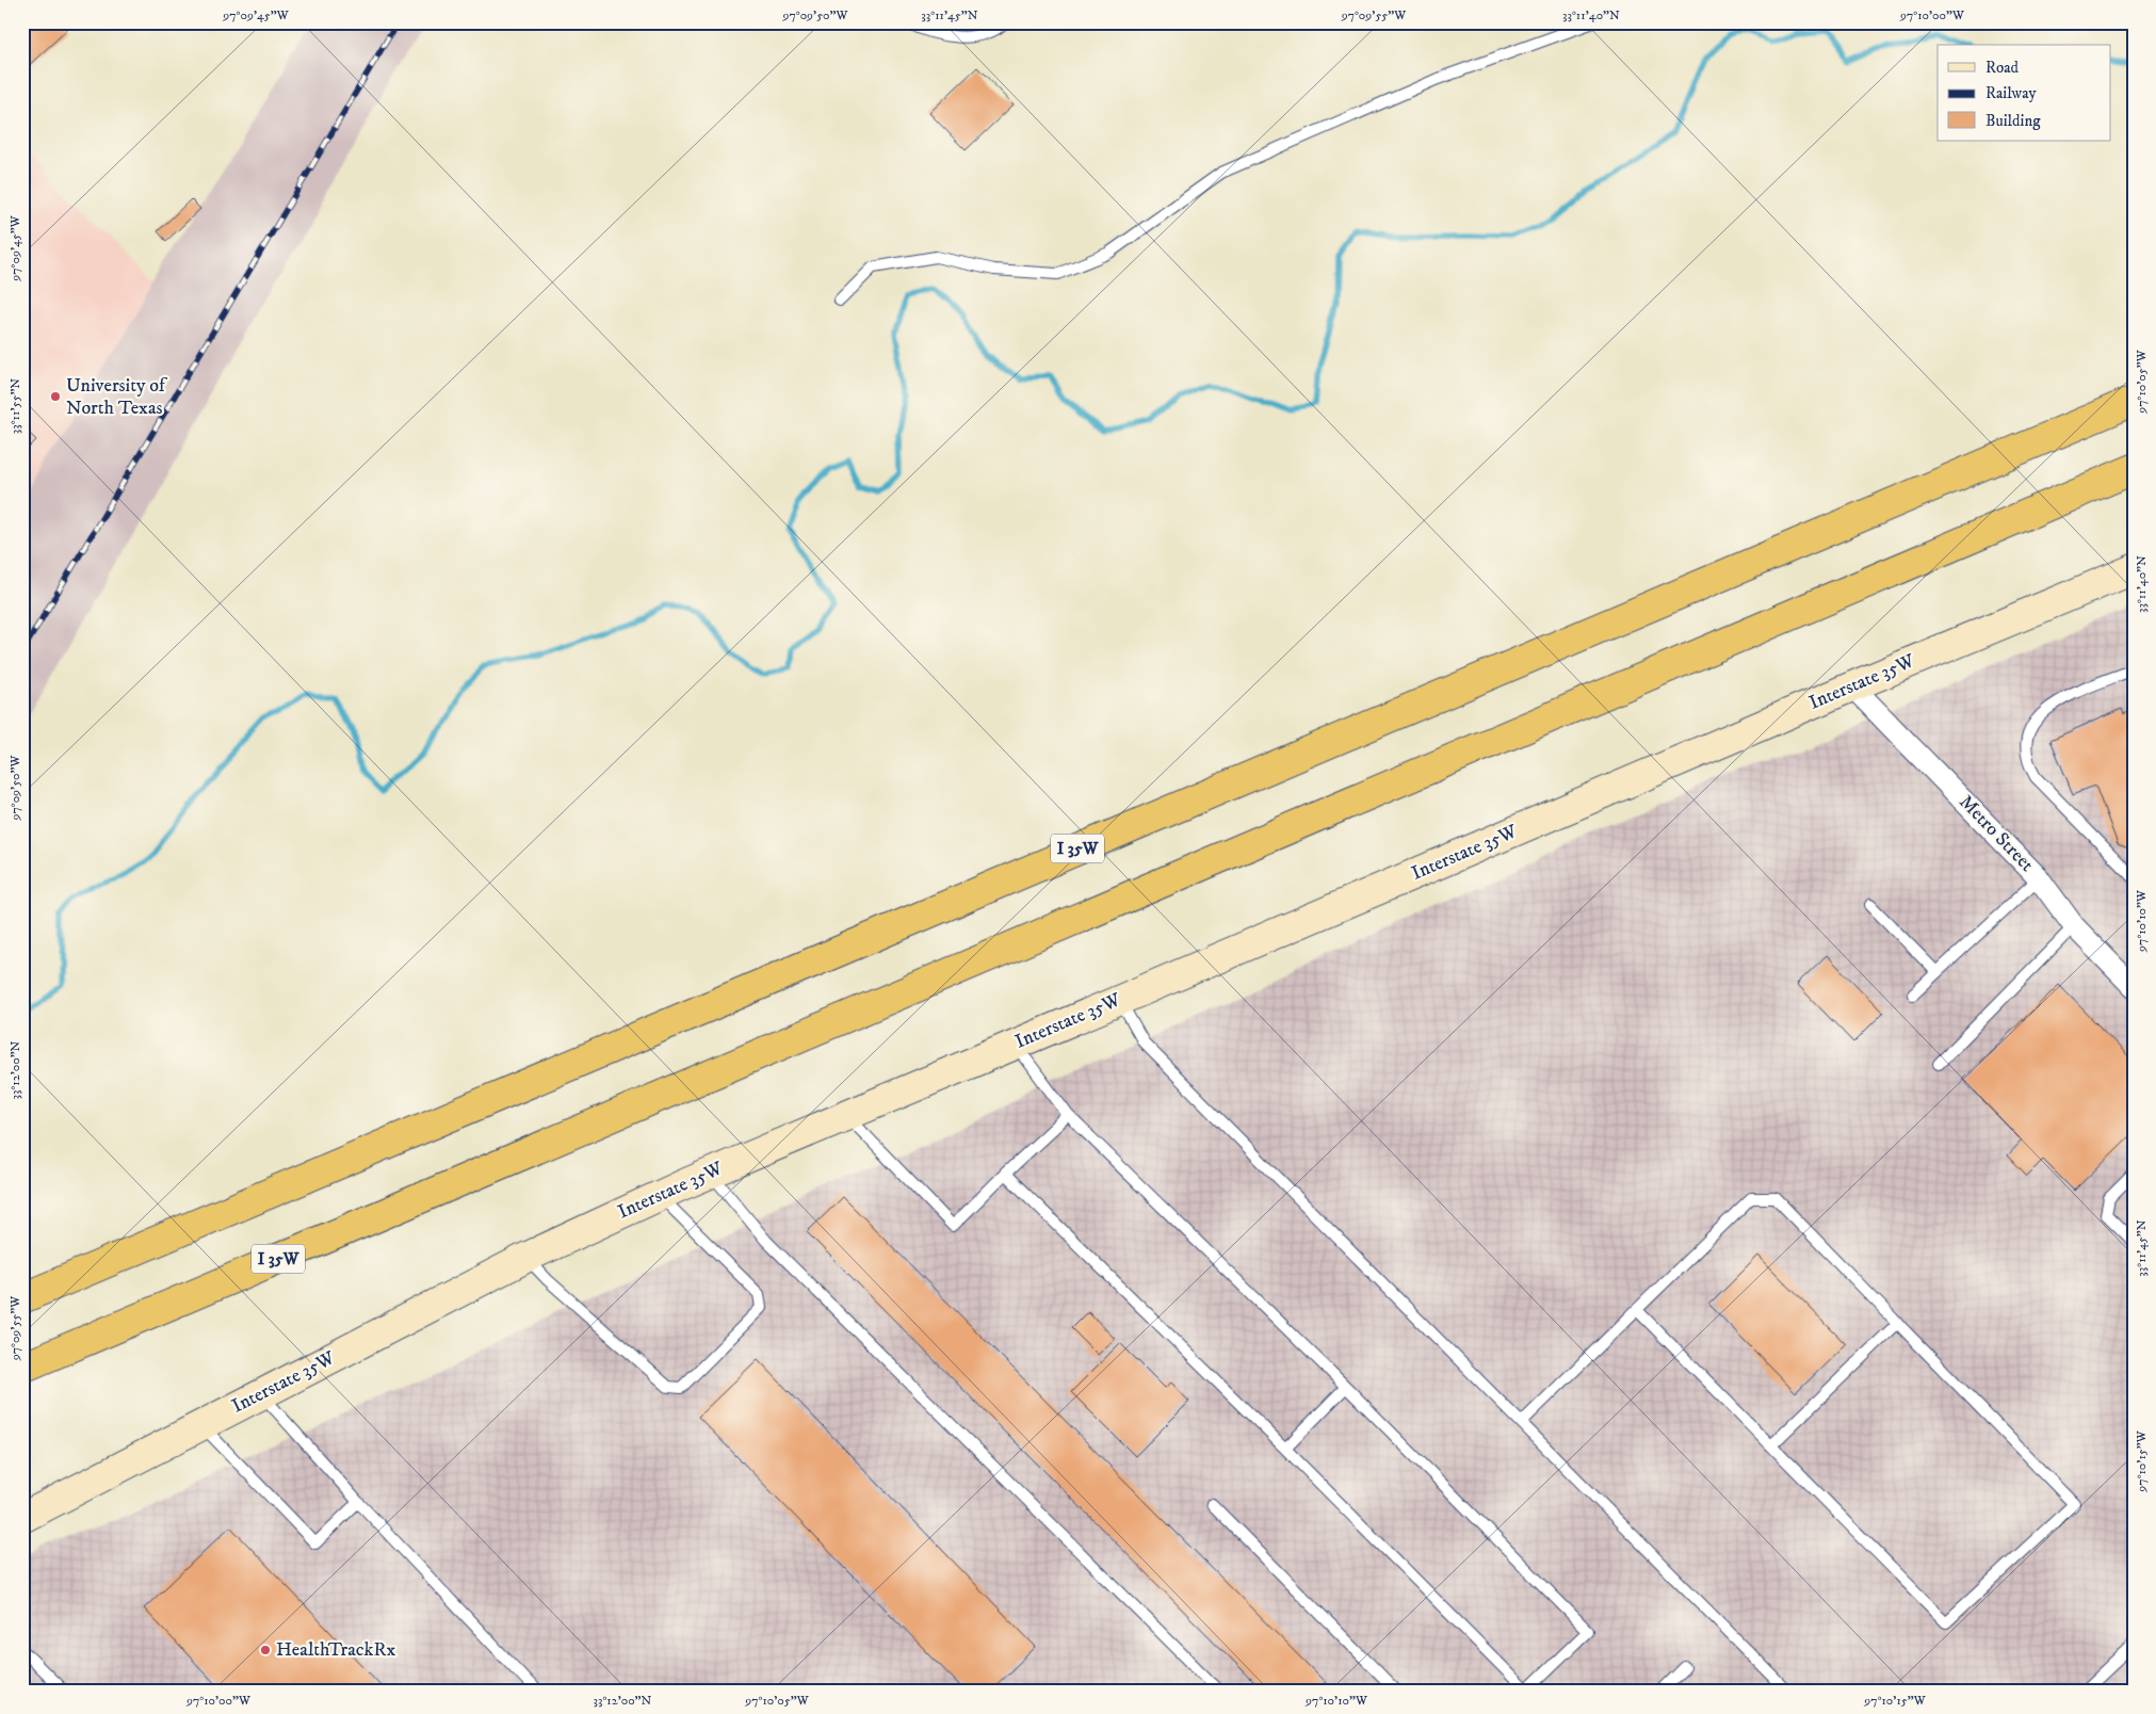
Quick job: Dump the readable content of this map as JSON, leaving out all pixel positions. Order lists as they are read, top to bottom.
{
  "streets": {
    "highway": ["I 35W"],
    "street": ["Interstate 35W", "Metro Street"]
  },
  "crossings": [
    ["Interstate 35W", "Metro Street"]
  ],
  "places": ["University of North Texas", "HealthTrackRx"],
  "legend": ["Road", "Railway", "Building"],
  "coordinates": [
    "97°09'45\"W",
    "97°09'50\"W",
    "33°11'45\"N",
    "97°09'55\"W",
    "33°11'40\"N",
    "97°10'00\"W",
    "97°10'05\"W",
    "33°11'55\"N",
    "97°10'10\"W",
    "33°12'00\"N",
    "97°10'15\"W"
  ]
}
